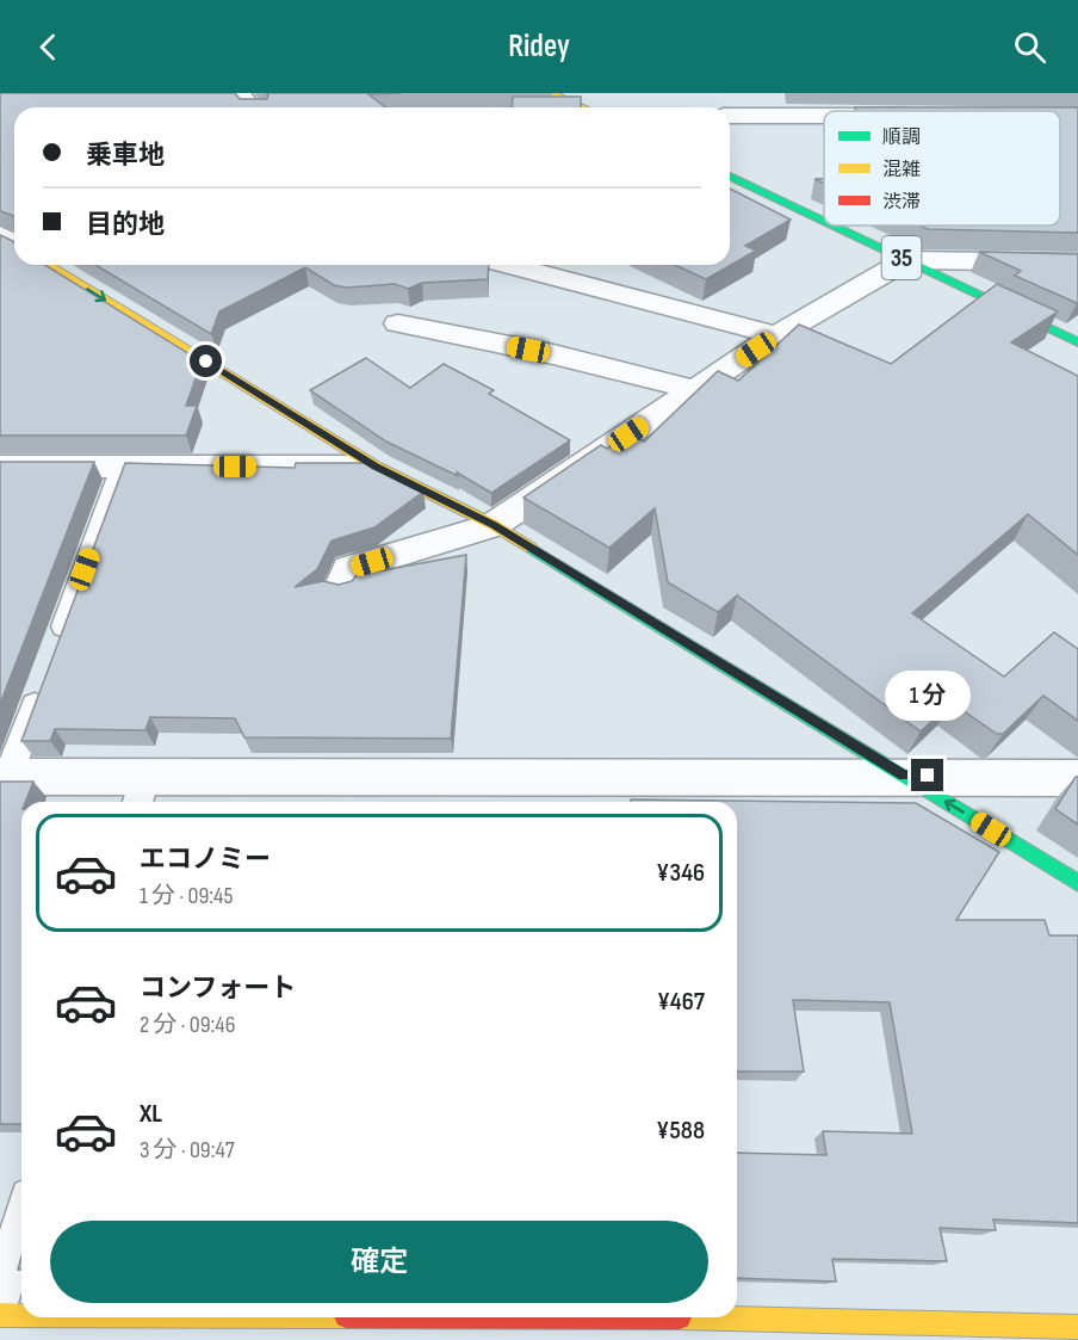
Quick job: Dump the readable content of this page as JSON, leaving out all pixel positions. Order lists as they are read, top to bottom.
{
  "streets": {
    "street": ["35"]
  },
  "legend": ["順調", "混雑", "渋滞"],
  "page": {
    "header": "Ridey",
    "banner": ["乗車地", "目的地"],
    "bubble": "1 分",
    "list": [
      {
        "name": "エコノミー",
        "note": "1 分 · 09:45",
        "value": "¥346"
      },
      {
        "name": "コンフォート",
        "note": "2 分 · 09:46",
        "value": "¥467"
      },
      {
        "name": "XL",
        "note": "3 分 · 09:47",
        "value": "¥588"
      }
    ],
    "buttons": "確定"
  }
}
